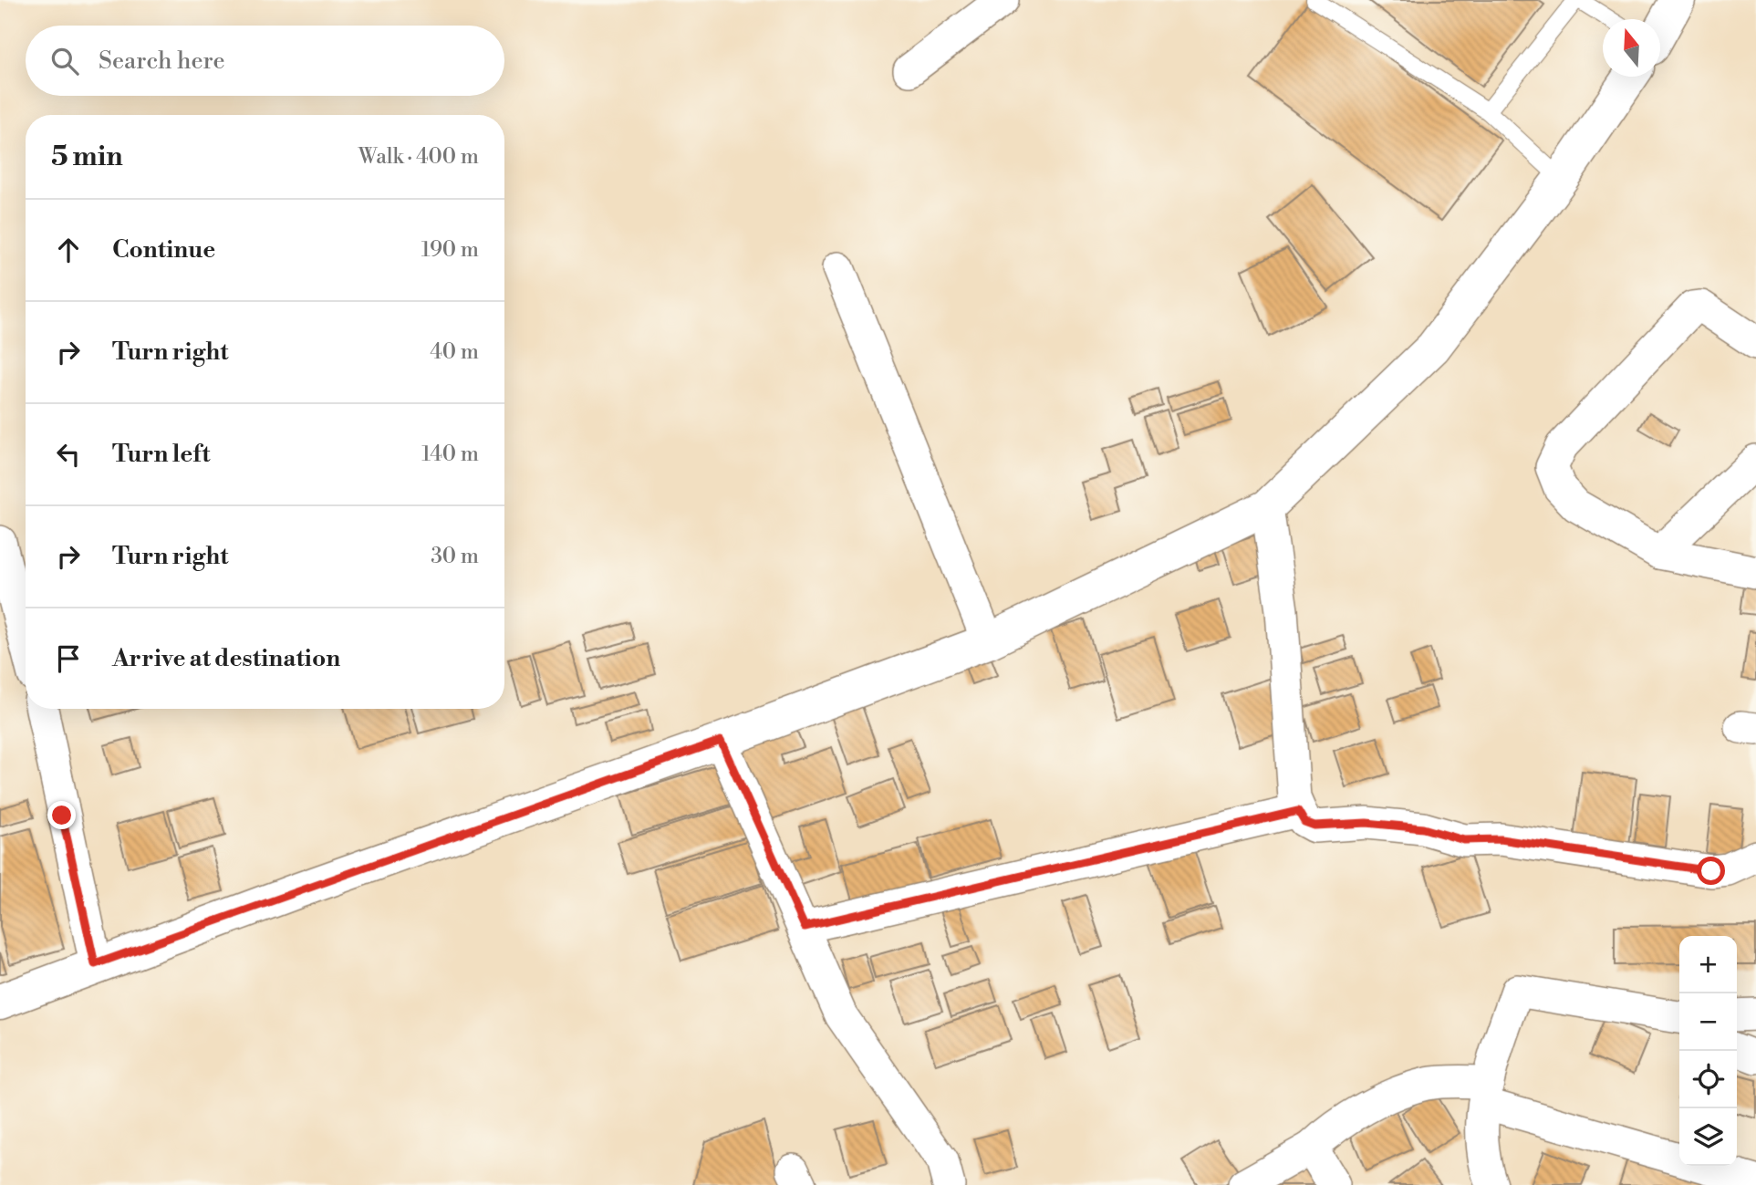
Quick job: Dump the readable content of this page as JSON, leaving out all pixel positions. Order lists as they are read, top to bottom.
{
  "north": "top",
  "page": {
    "search": "Search here",
    "heading": ["5 min", "Walk · 400 m"],
    "list": [
      ["Continue", "190 m"],
      ["Turn right", "40 m"],
      ["Turn left", "140 m"],
      ["Turn right", "30 m"],
      "Arrive at destination"
    ],
    "map_buttons": ["+", "−"]
  }
}
